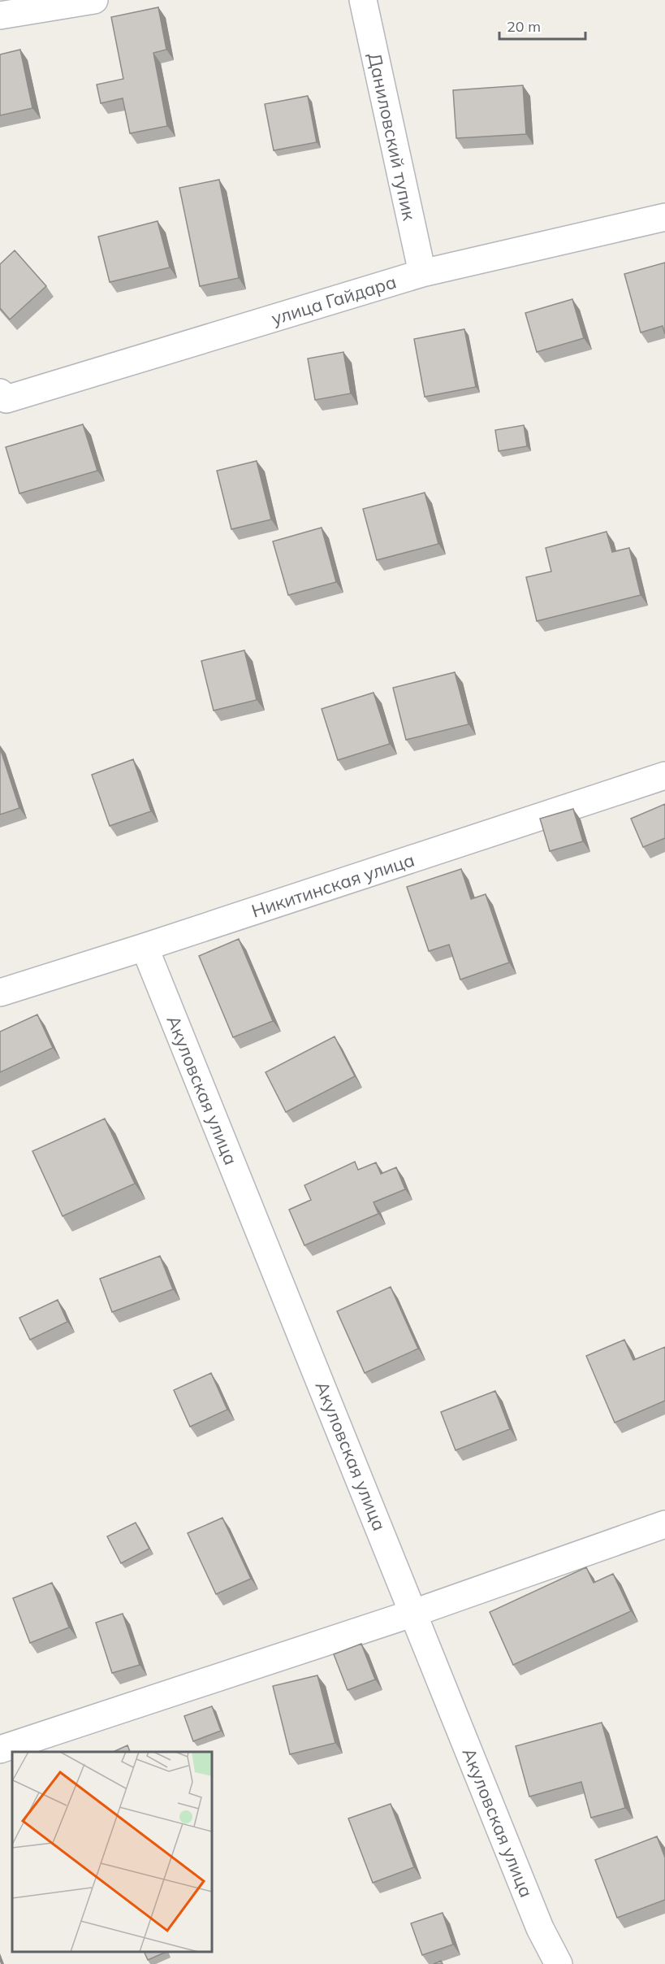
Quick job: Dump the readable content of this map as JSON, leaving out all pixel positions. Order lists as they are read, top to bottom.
{
  "streets": {
    "street": [
      "Даниловский тупик",
      "улица Гайдара",
      "Никитинская улица",
      "Акуловская улица"
    ]
  },
  "crossings": [
    ["Даниловский тупик", "улица Гайдара"],
    ["Никитинская улица", "Акуловская улица"]
  ],
  "scale_bar": "20 m"
}
